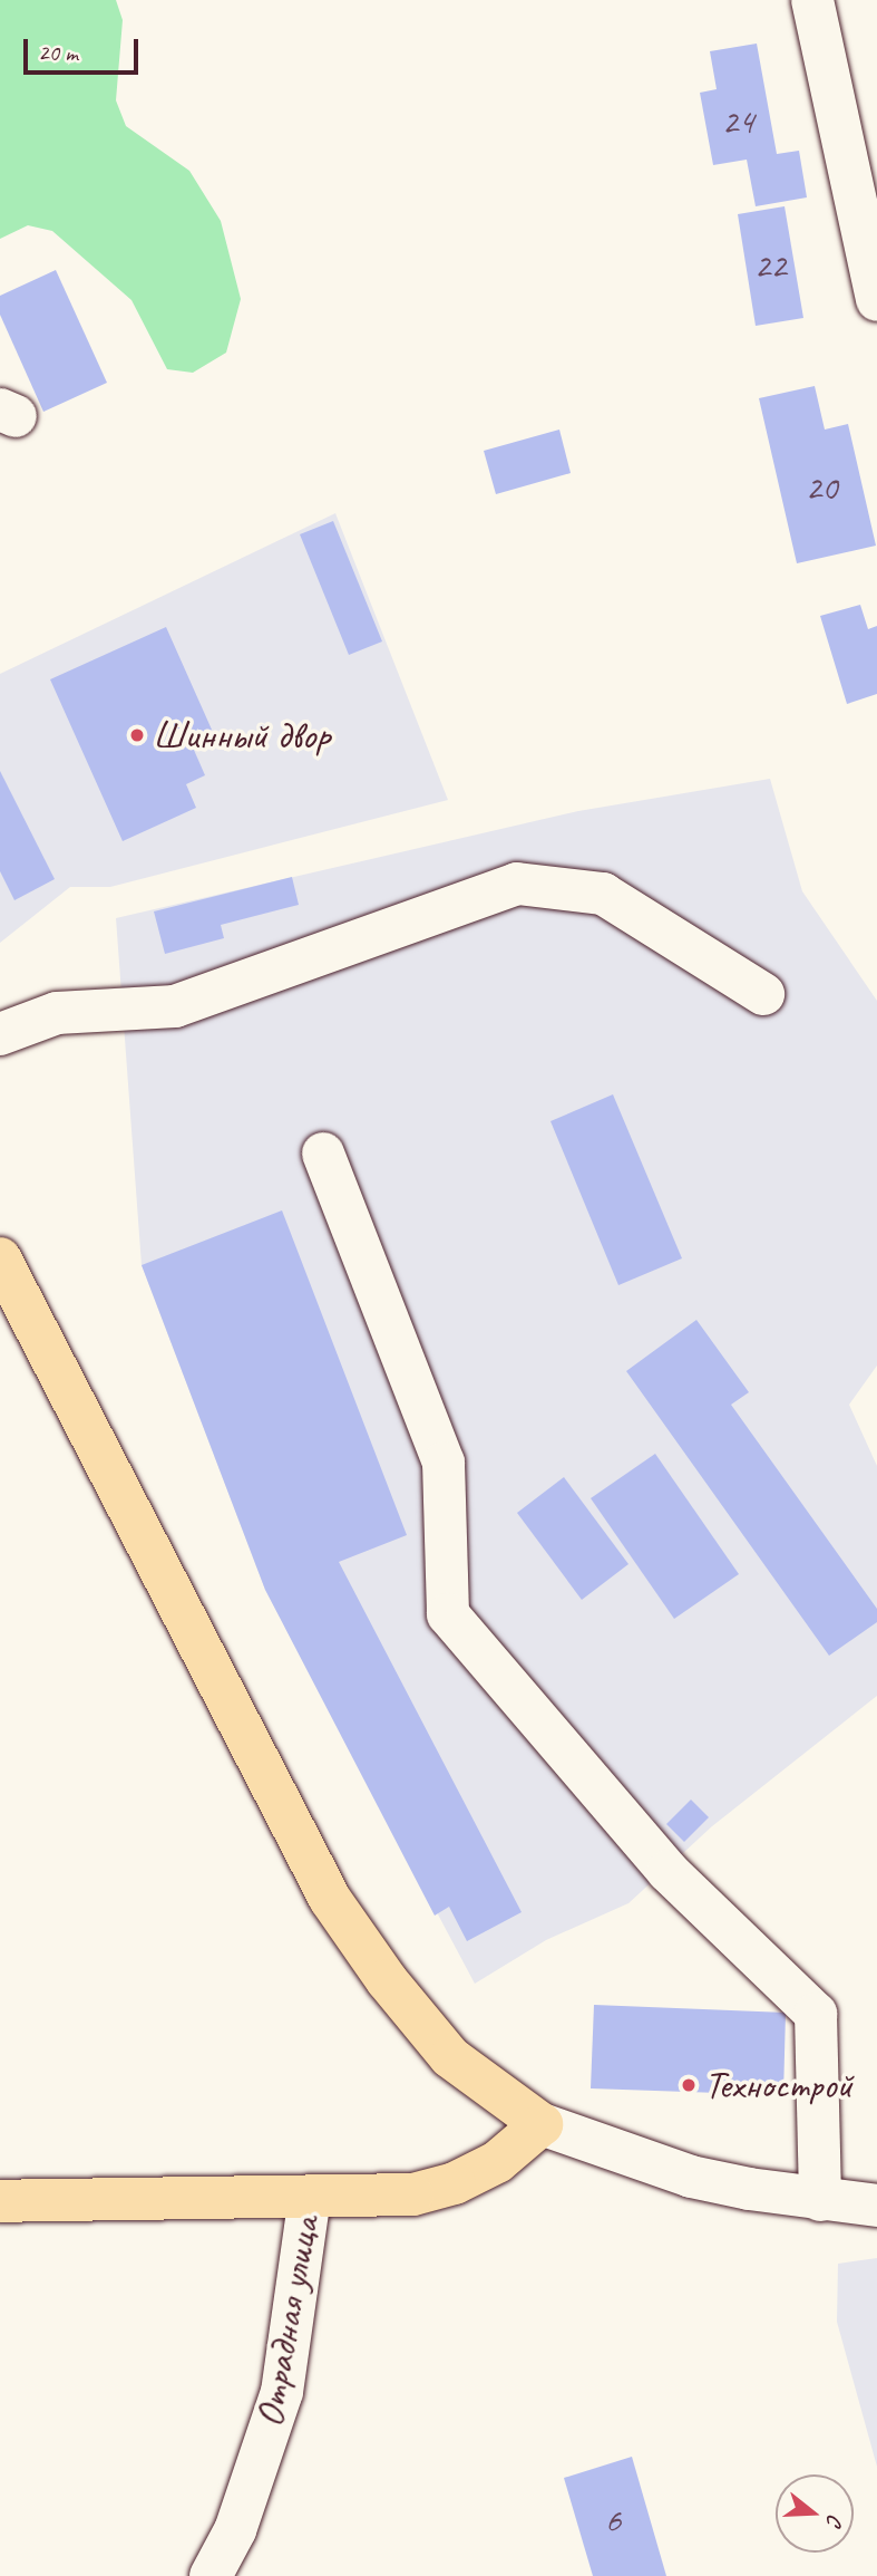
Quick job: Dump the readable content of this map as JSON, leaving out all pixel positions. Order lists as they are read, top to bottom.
{
  "streets": {
    "street": ["Отрадная улица"]
  },
  "places": ["Шинный двор", "Технострой"],
  "house_numbers": [
    "24",
    "22",
    "20",
    "6"
  ],
  "scale_bar": "20 m",
  "north": "right"
}
